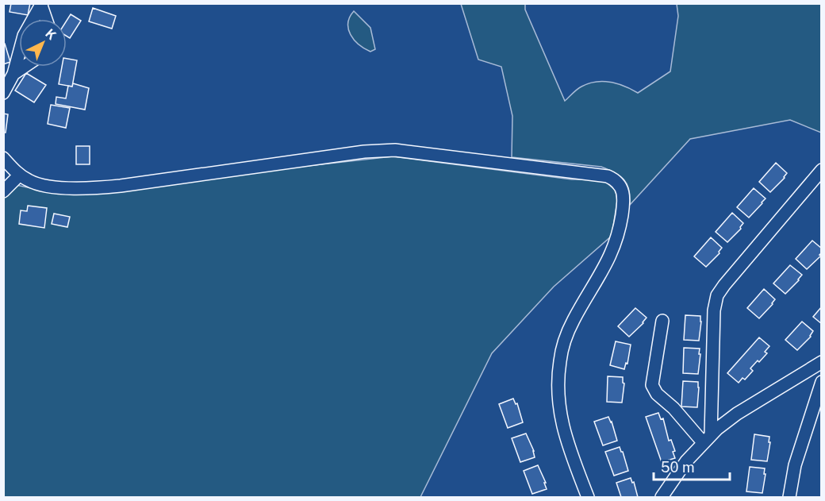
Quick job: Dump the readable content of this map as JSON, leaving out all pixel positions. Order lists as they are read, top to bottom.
{
  "scale_bar": "50 m",
  "north": "top right"
}
